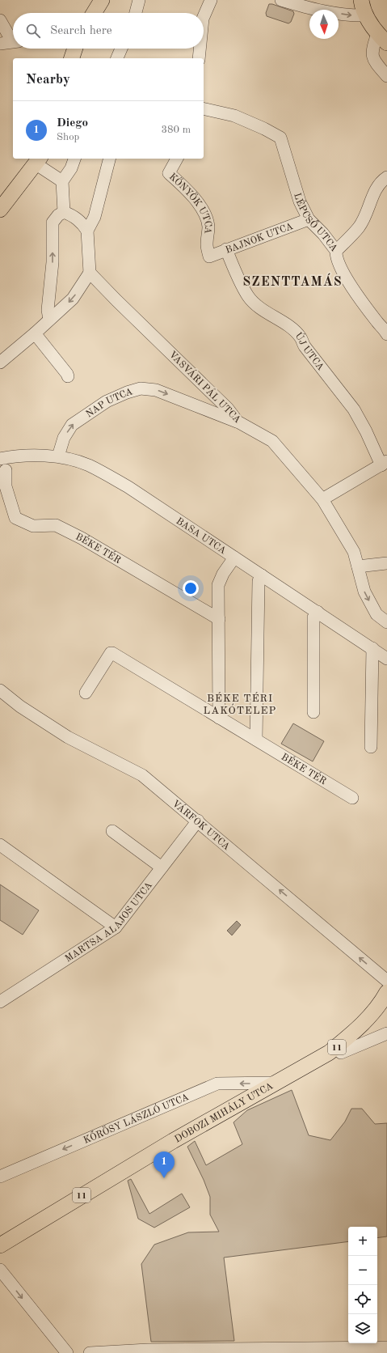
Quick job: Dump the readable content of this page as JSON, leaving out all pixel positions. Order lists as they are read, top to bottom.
{
  "streets": {
    "main road": ["11", "DOBOZI MIHÁLY UTCA"],
    "street": [
      "KÖNYÖK UTCA",
      "LÉPCSŐ UTCA",
      "BAJNOK UTCA",
      "ÚJ UTCA",
      "VASVÁRI PÁL UTCA",
      "NAP UTCA",
      "BASA UTCA",
      "BÉKE TÉR",
      "VÁRFOK UTCA",
      "MARTSA ALAJOS UTCA",
      "KŐRÖSY LÁSZLÓ UTCA"
    ]
  },
  "crossings": [
    ["KÖNYÖK UTCA", "BAJNOK UTCA"],
    ["LÉPCSŐ UTCA", "BAJNOK UTCA"],
    ["BAJNOK UTCA", "ÚJ UTCA"],
    ["VASVÁRI PÁL UTCA", "NAP UTCA"],
    ["NAP UTCA", "BASA UTCA"],
    ["VÁRFOK UTCA", "MARTSA ALAJOS UTCA"],
    ["VÁRFOK UTCA", "DOBOZI MIHÁLY UTCA"],
    ["DOBOZI MIHÁLY UTCA", "KŐRÖSY LÁSZLÓ UTCA"]
  ],
  "one_way": ["NAP UTCA", "VÁRFOK UTCA", "KŐRÖSY LÁSZLÓ UTCA"],
  "districts": ["SZENTTAMÁS", "BÉKE TÉRI LAKÓTELEP"],
  "north": "bottom",
  "page": {
    "search": "Search here",
    "heading": "Nearby",
    "list": [
      {
        "mark": "1",
        "name": "Diego",
        "note": "Shop",
        "value": "380 m"
      }
    ],
    "pins": "1",
    "map_buttons": ["+", "−"]
  }
}
